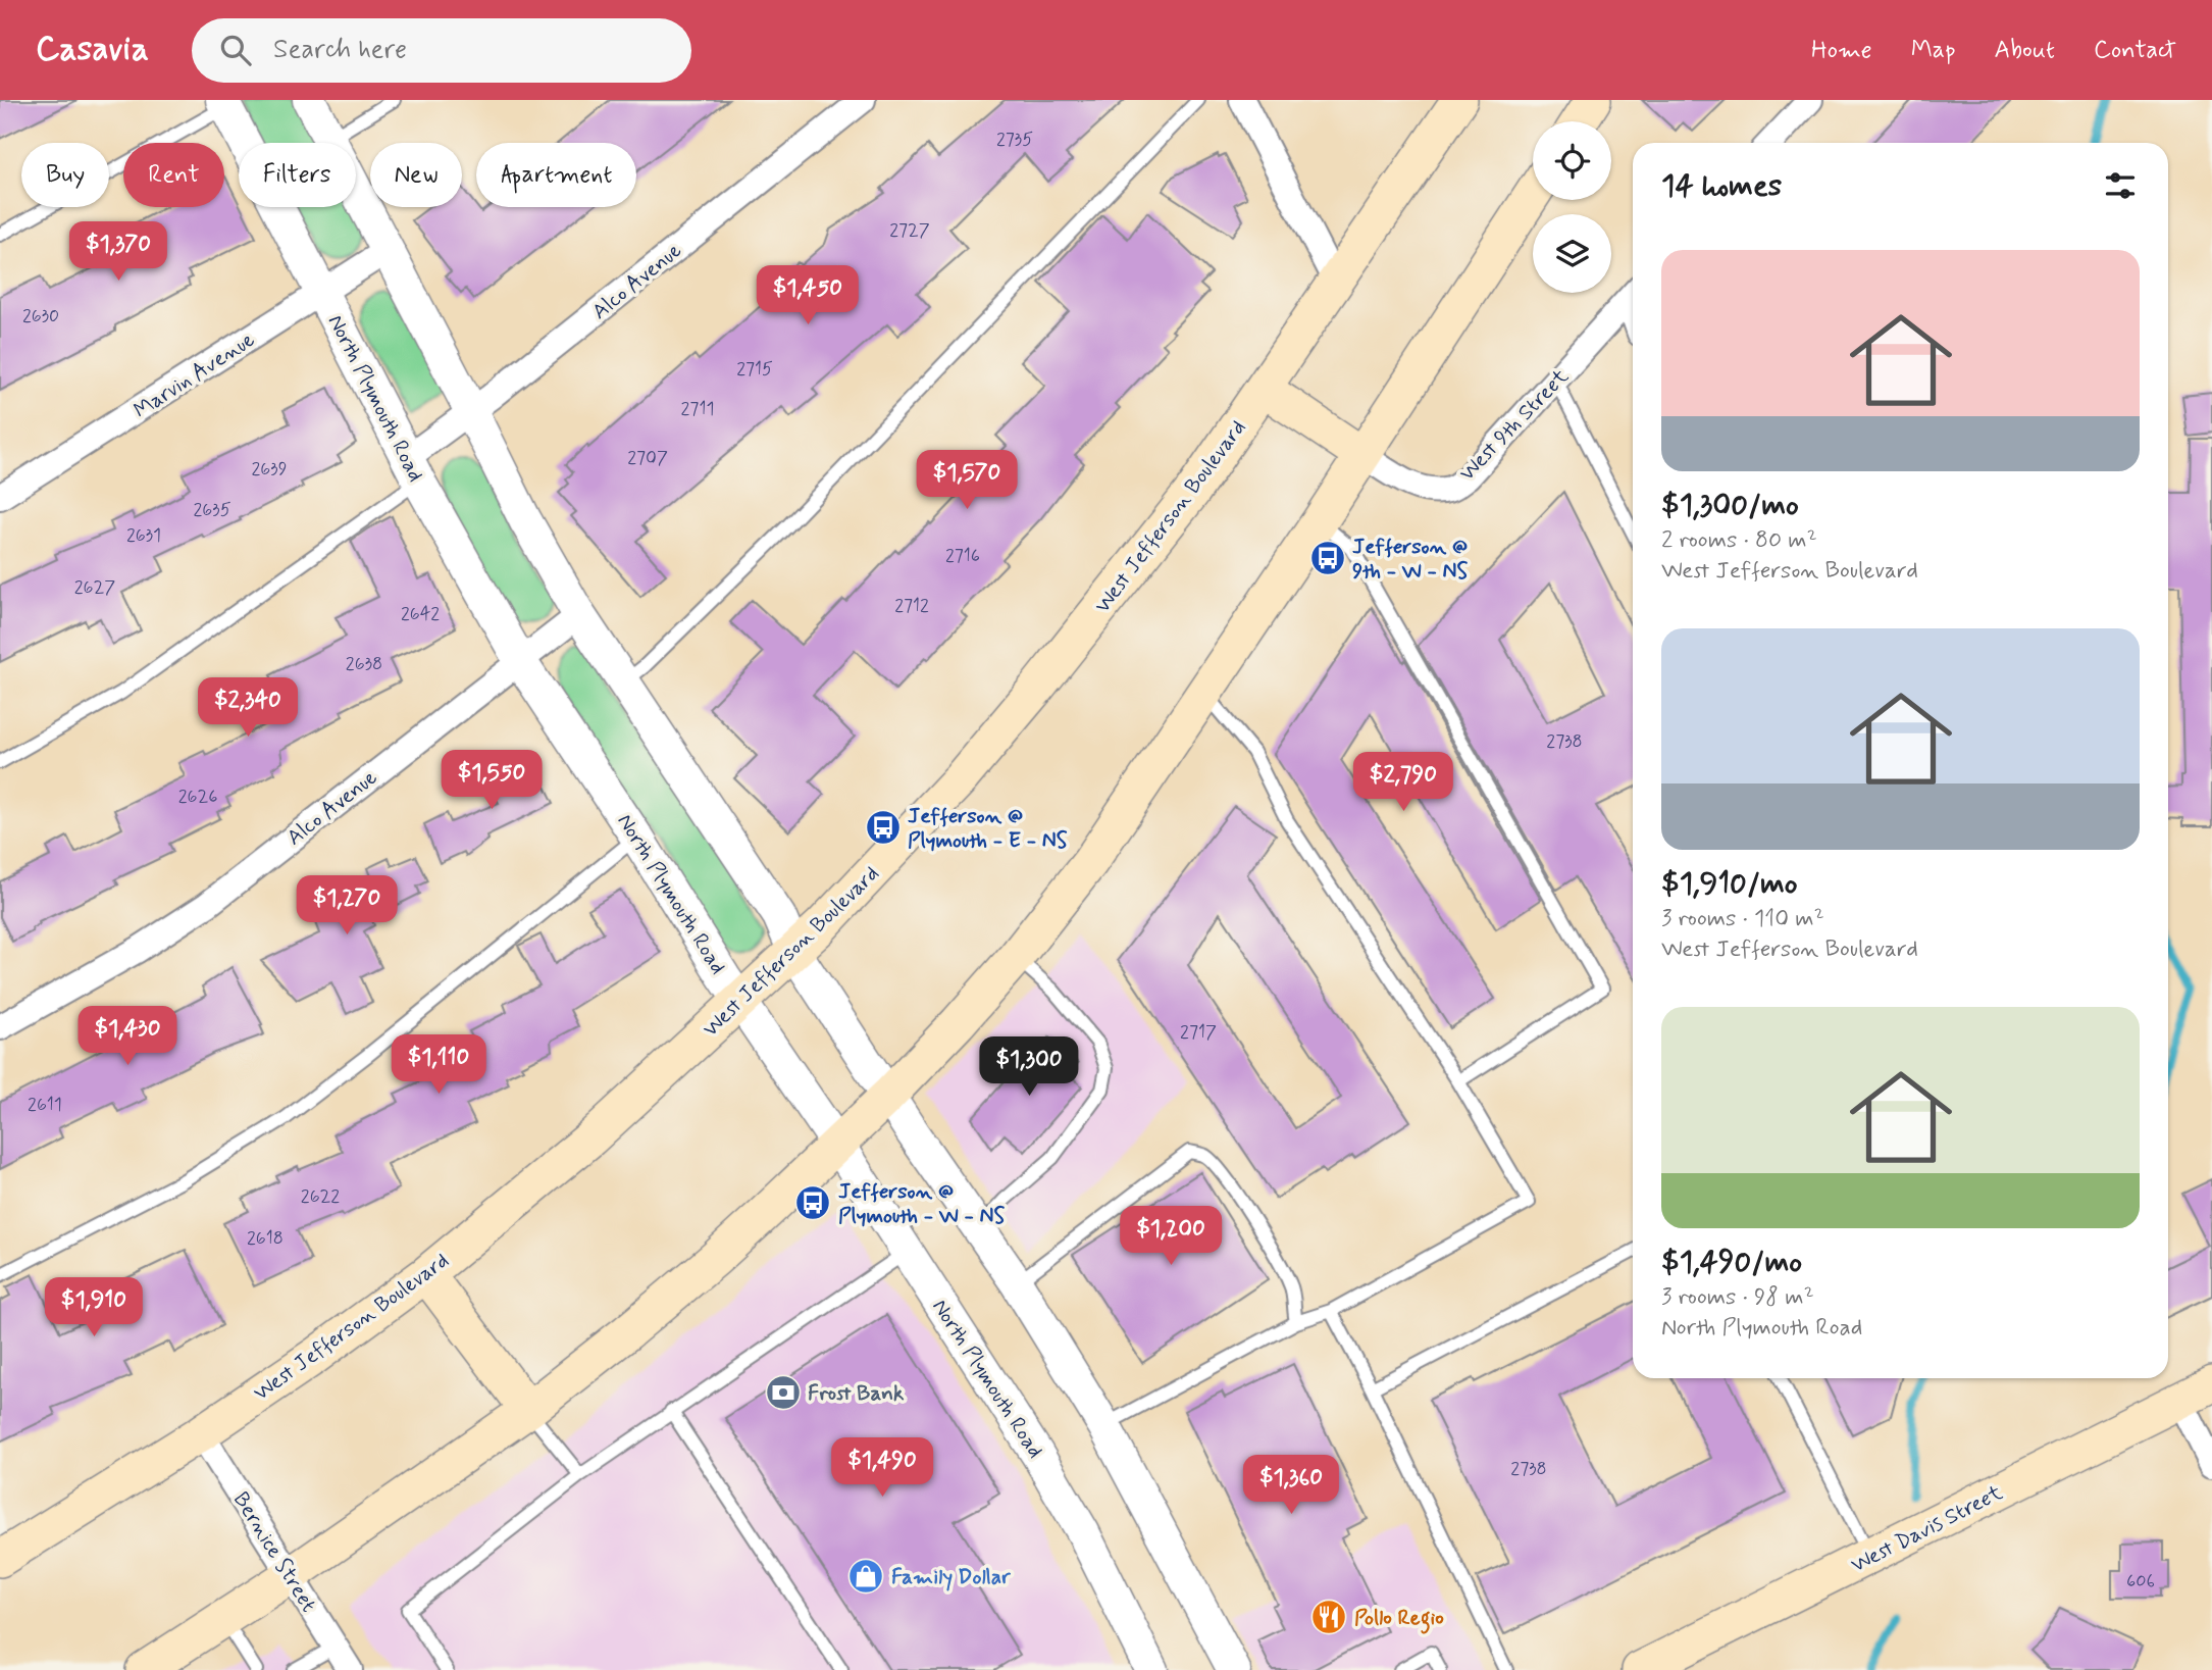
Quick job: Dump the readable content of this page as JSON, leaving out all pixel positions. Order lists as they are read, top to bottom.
{
  "streets": {
    "main road": ["West Jefferson Boulevard", "West Davis Street"],
    "street": [
      "Alco Avenue",
      "Marvin Avenue",
      "North Plymouth Road",
      "West 9th Street",
      "Bernice Street"
    ]
  },
  "crossings": [
    ["Alco Avenue", "North Plymouth Road"],
    ["Marvin Avenue", "North Plymouth Road"],
    ["North Plymouth Road", "West Jefferson Boulevard"],
    ["West Jefferson Boulevard", "Bernice Street"]
  ],
  "places": {
    "bus stop": ["Jefferson @ 9th - W - NS", "Jefferson @ Plymouth - E - NS", "Jefferson @ Plymouth - W - NS"],
    "bank": ["Frost Bank"],
    "shop": ["Family Dollar"],
    "restaurant": ["Pollo Regio"]
  },
  "house_numbers": [
    "2735",
    "2727",
    "2630",
    "2715",
    "2711",
    "2707",
    "2639",
    "2635",
    "2631",
    "2716",
    "2627",
    "2712",
    "2642",
    "2638",
    "2738",
    "2626",
    "2717",
    "2611",
    "2622",
    "2618",
    "2738",
    "606"
  ],
  "page": {
    "header": "Casavia",
    "search": "Search here",
    "nav": [
      "Home",
      "Map",
      "About",
      "Contact"
    ],
    "chip": [
      "Buy",
      "Rent",
      "Filters",
      "New",
      "Apartment"
    ],
    "heading": "14 homes",
    "price": [
      "$1,370",
      "$1,450",
      "$1,570",
      "$2,340",
      "$1,550",
      "$2,790",
      "$1,270",
      "$1,430",
      "$1,110",
      "$1,300",
      "$1,200",
      "$1,910",
      "$1,490",
      "$1,360"
    ],
    "list": [
      {
        "name": "$1,300/mo",
        "note": "2 rooms · 80 m² · West Jefferson Boulevard"
      },
      {
        "name": "$1,910/mo",
        "note": "3 rooms · 110 m² · West Jefferson Boulevard"
      },
      {
        "name": "$1,490/mo",
        "note": "3 rooms · 98 m² · North Plymouth Road"
      }
    ]
  }
}
